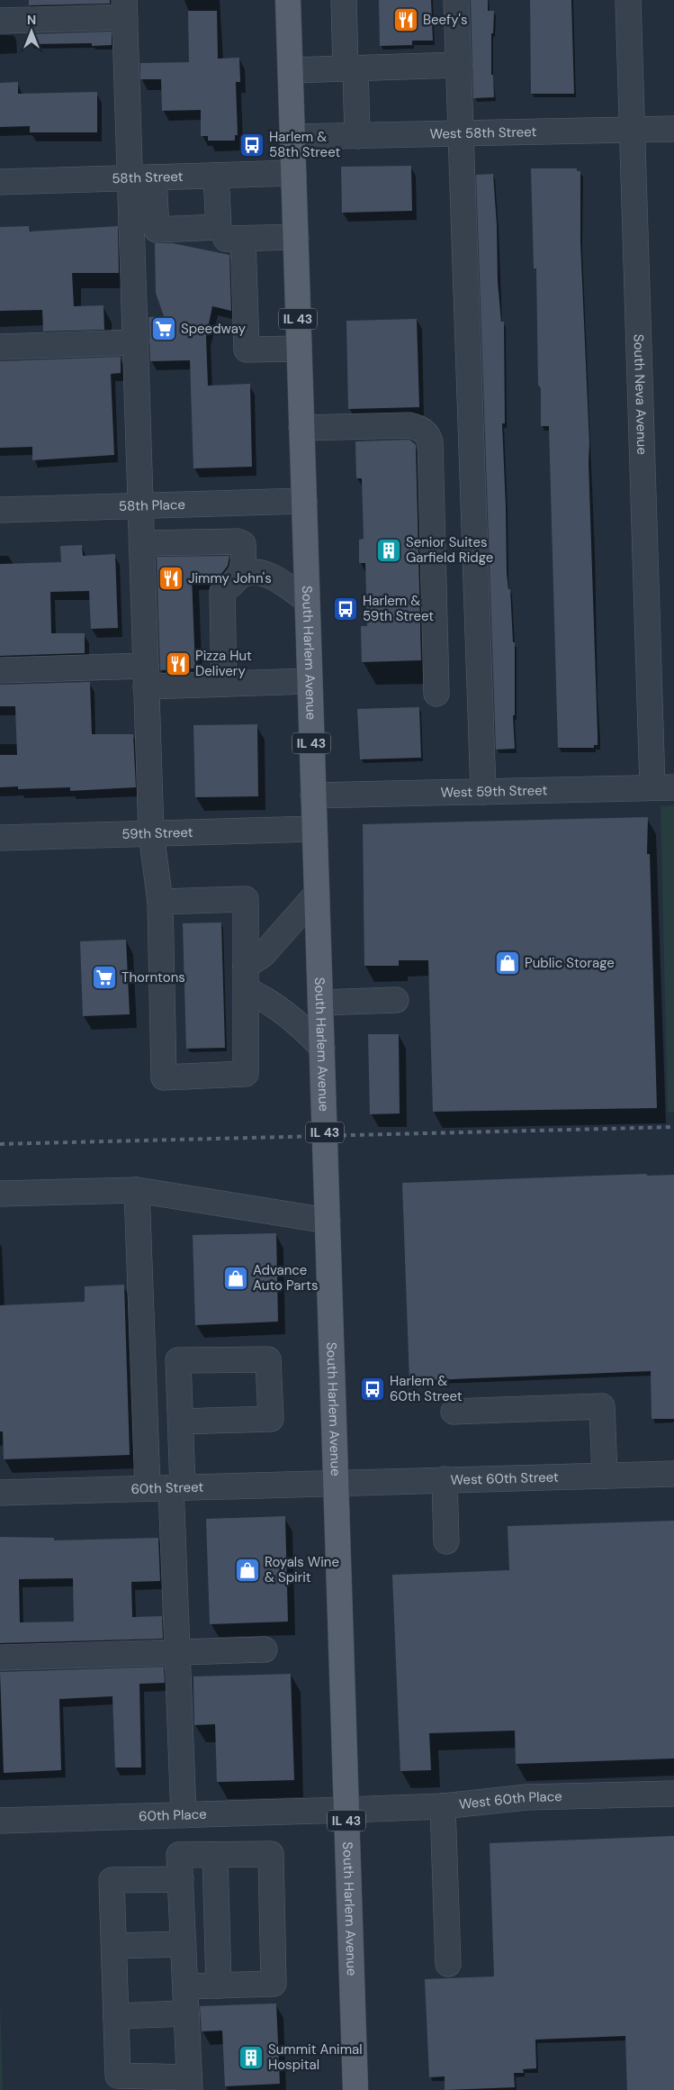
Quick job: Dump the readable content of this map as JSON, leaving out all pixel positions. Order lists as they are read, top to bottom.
{
  "streets": {
    "main road": ["IL 43", "South Harlem Avenue"],
    "street": [
      "West 58th Street",
      "58th Street",
      "South Neva Avenue",
      "58th Place",
      "West 59th Street",
      "59th Street",
      "West 60th Street",
      "60th Street",
      "West 60th Place",
      "60th Place"
    ]
  },
  "crossings": [
    ["West 58th Street", "South Neva Avenue"],
    ["West 58th Street", "South Harlem Avenue"],
    ["58th Street", "South Harlem Avenue"],
    ["South Neva Avenue", "West 59th Street"],
    ["58th Place", "South Harlem Avenue"],
    ["South Harlem Avenue", "West 59th Street"],
    ["South Harlem Avenue", "59th Street"],
    ["South Harlem Avenue", "West 60th Street"],
    ["South Harlem Avenue", "60th Street"],
    ["South Harlem Avenue", "West 60th Place"],
    ["South Harlem Avenue", "60th Place"],
    ["West 60th Street", "60th Street"],
    ["West 60th Place", "60th Place"]
  ],
  "places": {
    "restaurant": ["Beefy's", "Jimmy John's", "Pizza Hut Delivery"],
    "bus stop": ["Harlem & 58th Street", "Harlem & 59th Street", "Harlem & 60th Street"],
    "supermarket": ["Speedway", "Thorntons"],
    "building": ["Senior Suites Garfield Ridge", "Summit Animal Hospital"],
    "shop": ["Public Storage", "Advance Auto Parts", "Royals Wine & Spirit"]
  },
  "north": "top"
}
